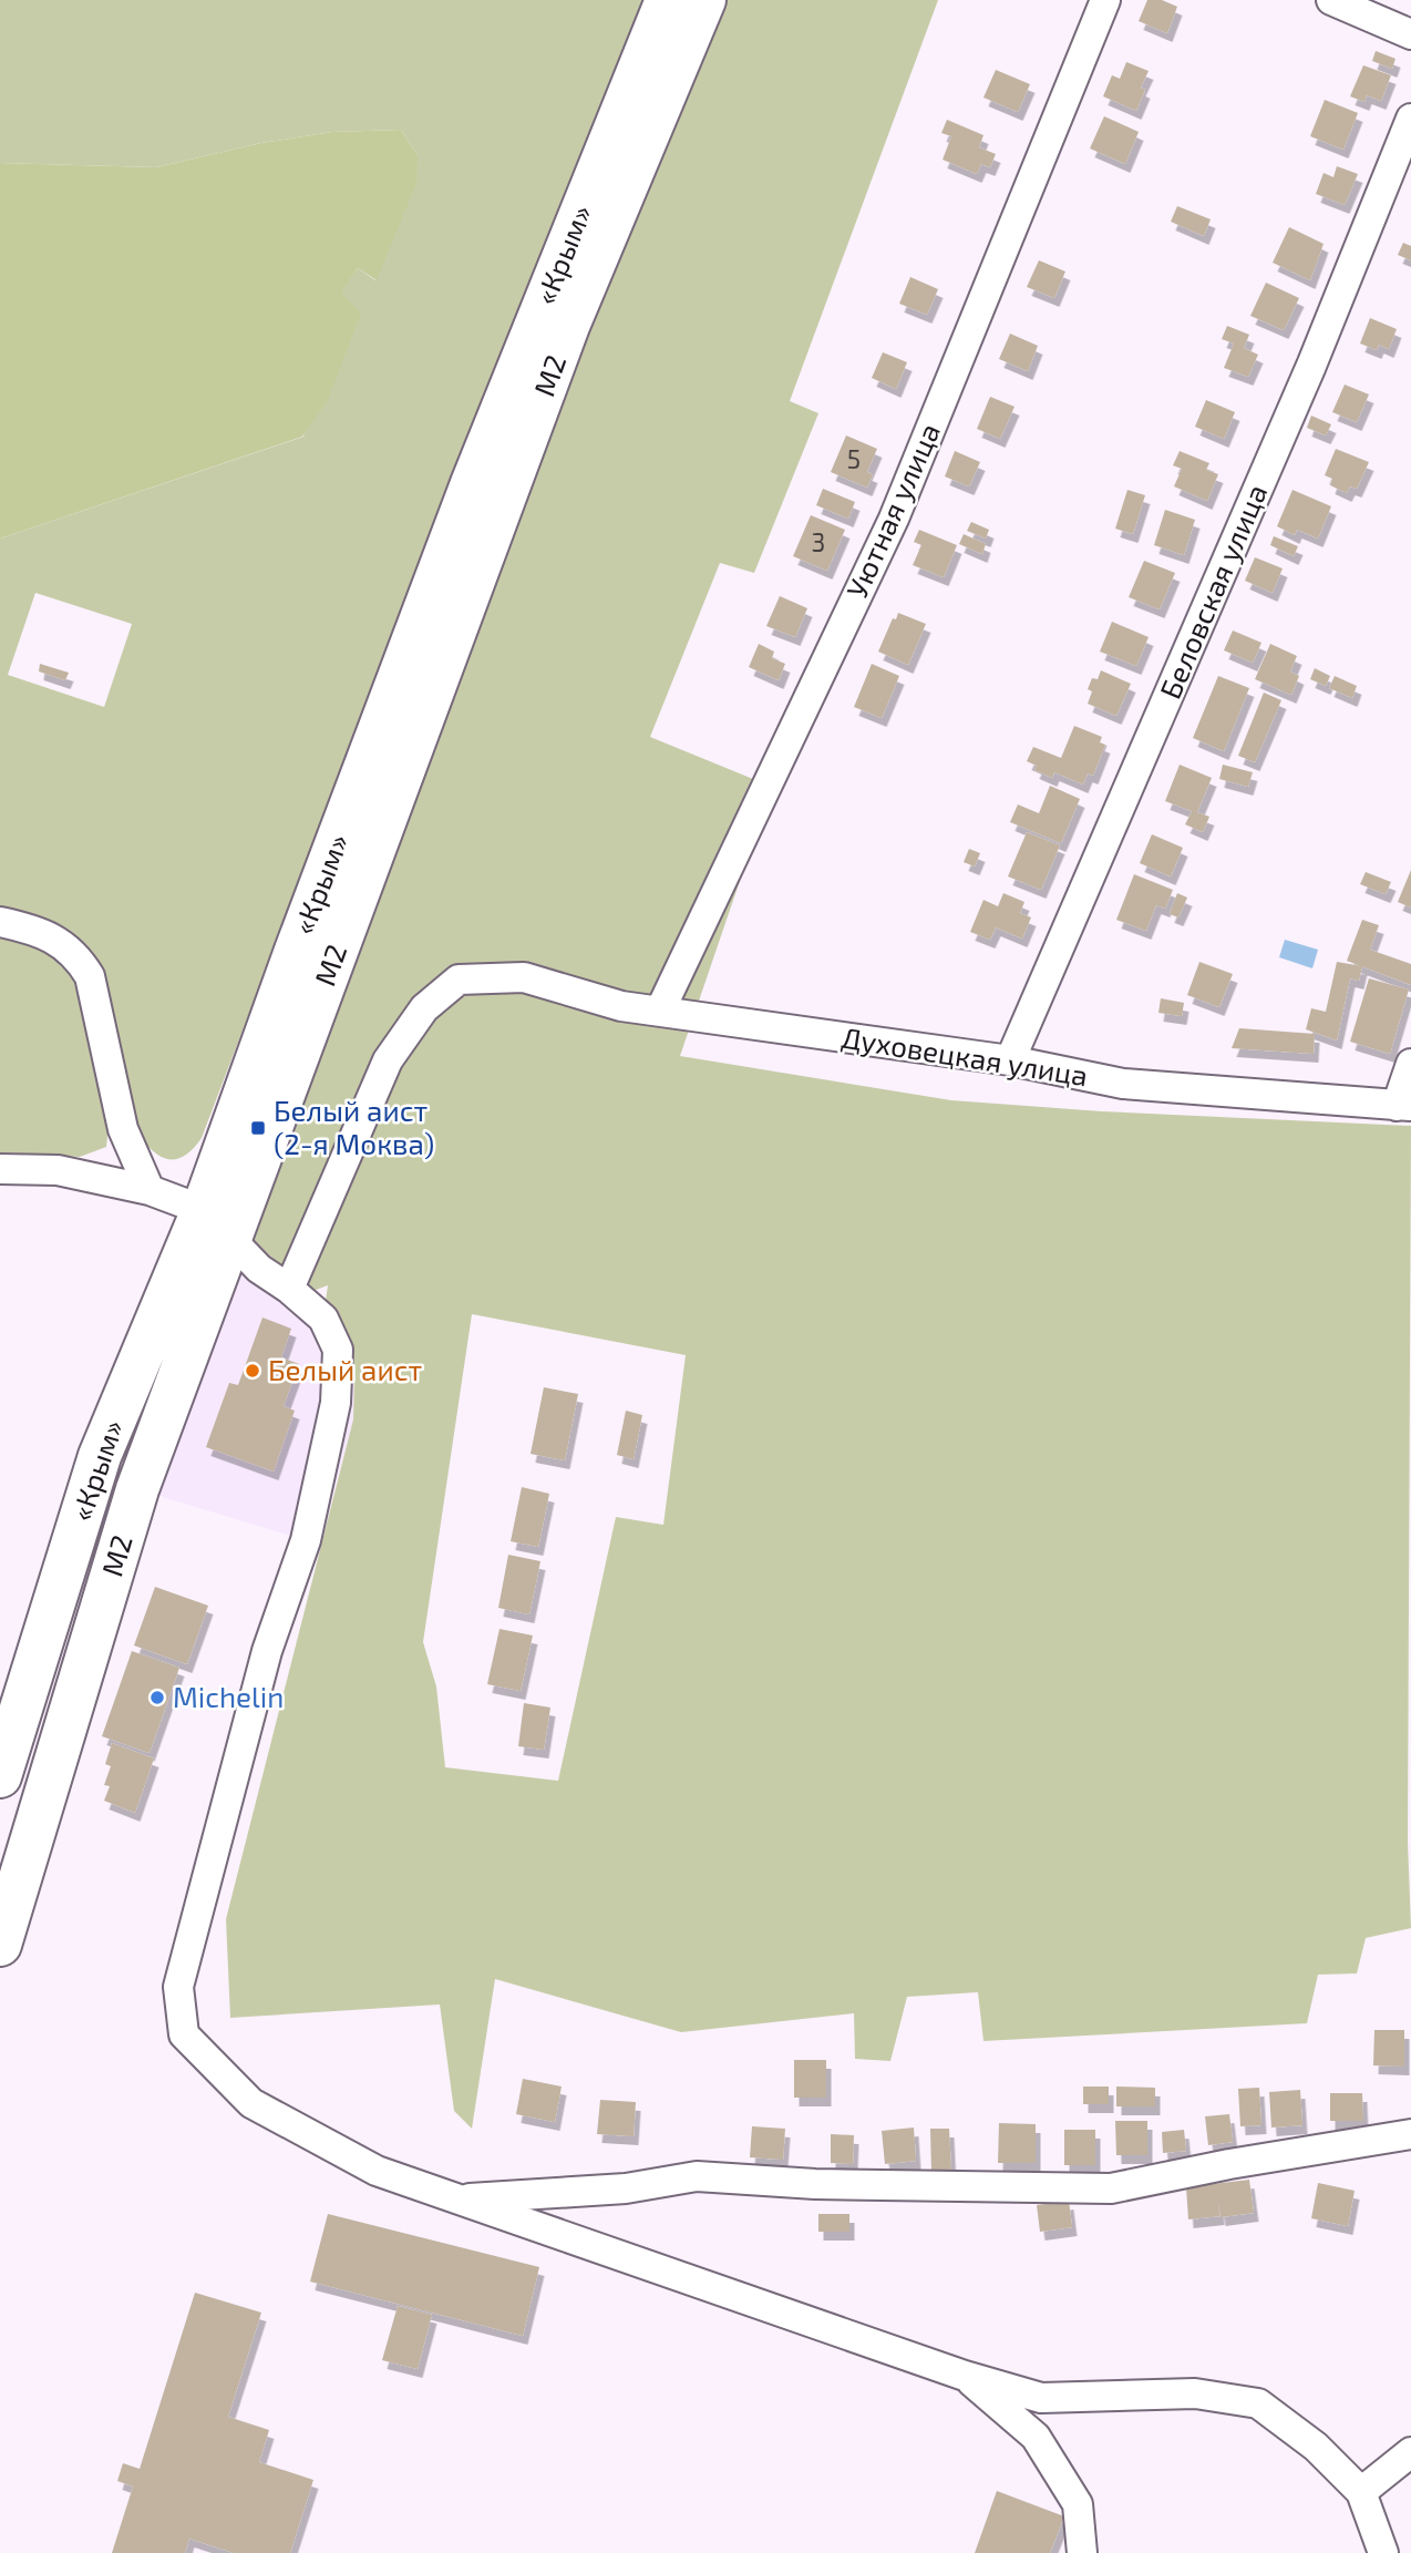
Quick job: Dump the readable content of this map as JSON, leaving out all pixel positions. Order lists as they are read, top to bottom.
{
  "streets": {
    "highway": ["«Крым»", "М2"],
    "street": ["Уютная улица", "Беловская улица", "Духовецкая улица"]
  },
  "crossings": [
    ["«Крым»", "М2"],
    ["Уютная улица", "Духовецкая улица"],
    ["Беловская улица", "Духовецкая улица"]
  ],
  "places": {
    "transit": ["Белый аист (2-я Моква)"],
    "other": ["Белый аист", "Michelin"]
  },
  "house_numbers": ["5", "3"]
}
